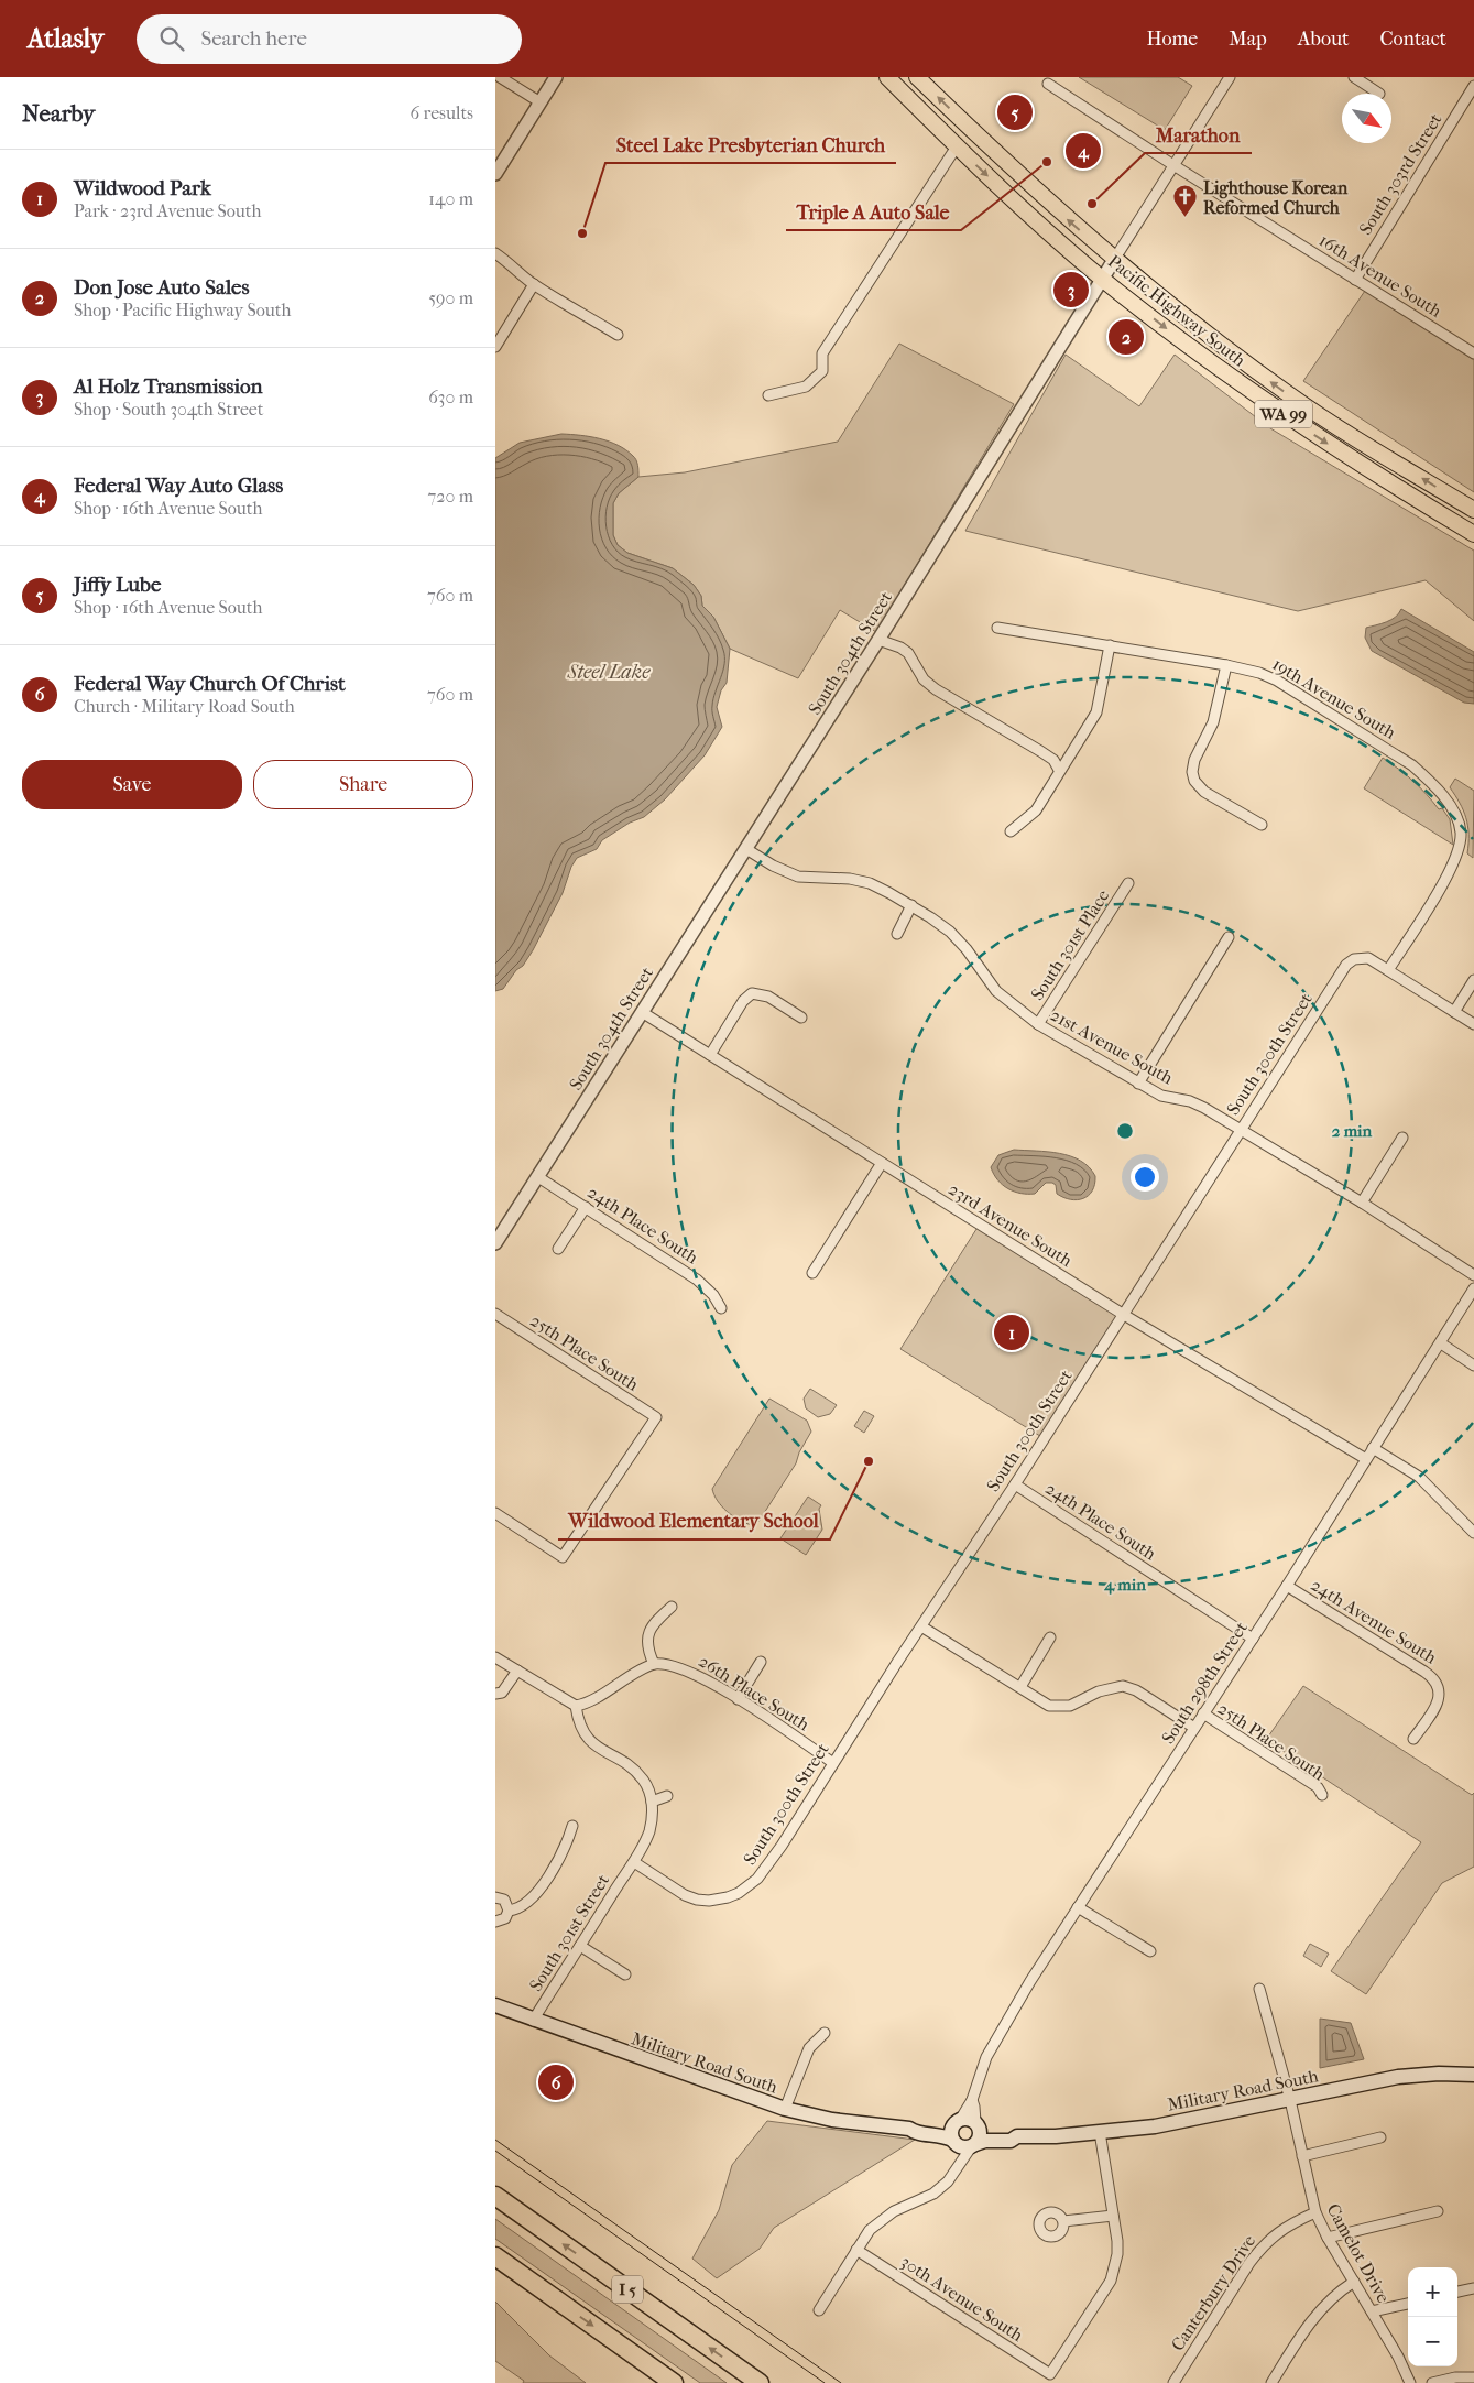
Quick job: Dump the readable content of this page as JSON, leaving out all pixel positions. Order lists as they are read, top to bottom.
{
  "streets": {
    "highway": ["I 5"],
    "main road": ["Pacific Highway South", "WA 99", "Military Road South"],
    "street": [
      "South 303rd Street",
      "16th Avenue South",
      "South 304th Street",
      "19th Avenue South",
      "South 301st Place",
      "21st Avenue South",
      "South 300th Street",
      "24th Place South",
      "23rd Avenue South",
      "25th Place South",
      "24th Avenue South",
      "South 298th Street",
      "26th Place South",
      "South 301st Street",
      "Camelot Drive",
      "Canterbury Drive",
      "30th Avenue South"
    ]
  },
  "crossings": [
    ["South 303rd Street", "16th Avenue South"],
    ["16th Avenue South", "South 304th Street"],
    ["Pacific Highway South", "South 304th Street"],
    ["South 304th Street", "21st Avenue South"],
    ["South 304th Street", "24th Place South"],
    ["South 304th Street", "23rd Avenue South"],
    ["19th Avenue South", "South 300th Street"],
    ["South 301st Place", "21st Avenue South"],
    ["21st Avenue South", "South 300th Street"],
    ["South 300th Street", "24th Place South"],
    ["South 300th Street", "23rd Avenue South"],
    ["South 300th Street", "26th Place South"],
    ["South 300th Street", "South 301st Street"],
    ["24th Place South", "South 298th Street"],
    ["23rd Avenue South", "South 298th Street"],
    ["25th Place South", "South 298th Street"],
    ["24th Avenue South", "South 298th Street"],
    ["South 298th Street", "Military Road South"],
    ["South 301st Street", "Military Road South"],
    ["Military Road South", "Camelot Drive"],
    ["Camelot Drive", "Canterbury Drive"]
  ],
  "water": ["Steel Lake"],
  "places": {
    "other": [
      "Triple A Auto Sale",
      "Marathon",
      "Steel Lake Presbyterian Church",
      "Wildwood Elementary School"
    ],
    "church": ["Lighthouse Korean Reformed Church"]
  },
  "north": "bottom right",
  "page": {
    "header": "Atlasly",
    "search": "Search here",
    "nav": [
      "Home",
      "Map",
      "About",
      "Contact"
    ],
    "heading": ["Nearby", "6 results"],
    "pins": [
      "5",
      "4",
      "3",
      "2",
      "1",
      "6"
    ],
    "list": [
      {
        "mark": "1",
        "name": "Wildwood Park",
        "note": "Park · 23rd Avenue South",
        "value": "140 m"
      },
      {
        "mark": "2",
        "name": "Don Jose Auto Sales",
        "note": "Shop · Pacific Highway South",
        "value": "590 m"
      },
      {
        "mark": "3",
        "name": "Al Holz Transmission",
        "note": "Shop · South 304th Street",
        "value": "630 m"
      },
      {
        "mark": "4",
        "name": "Federal Way Auto Glass",
        "note": "Shop · 16th Avenue South",
        "value": "720 m"
      },
      {
        "mark": "5",
        "name": "Jiffy Lube",
        "note": "Shop · 16th Avenue South",
        "value": "760 m"
      },
      {
        "mark": "6",
        "name": "Federal Way Church Of Christ",
        "note": "Church · Military Road South",
        "value": "760 m"
      }
    ],
    "buttons": ["Save", "Share"],
    "map_buttons": ["+", "−"]
  },
  "rings": ["2 min", "4 min"]
}
